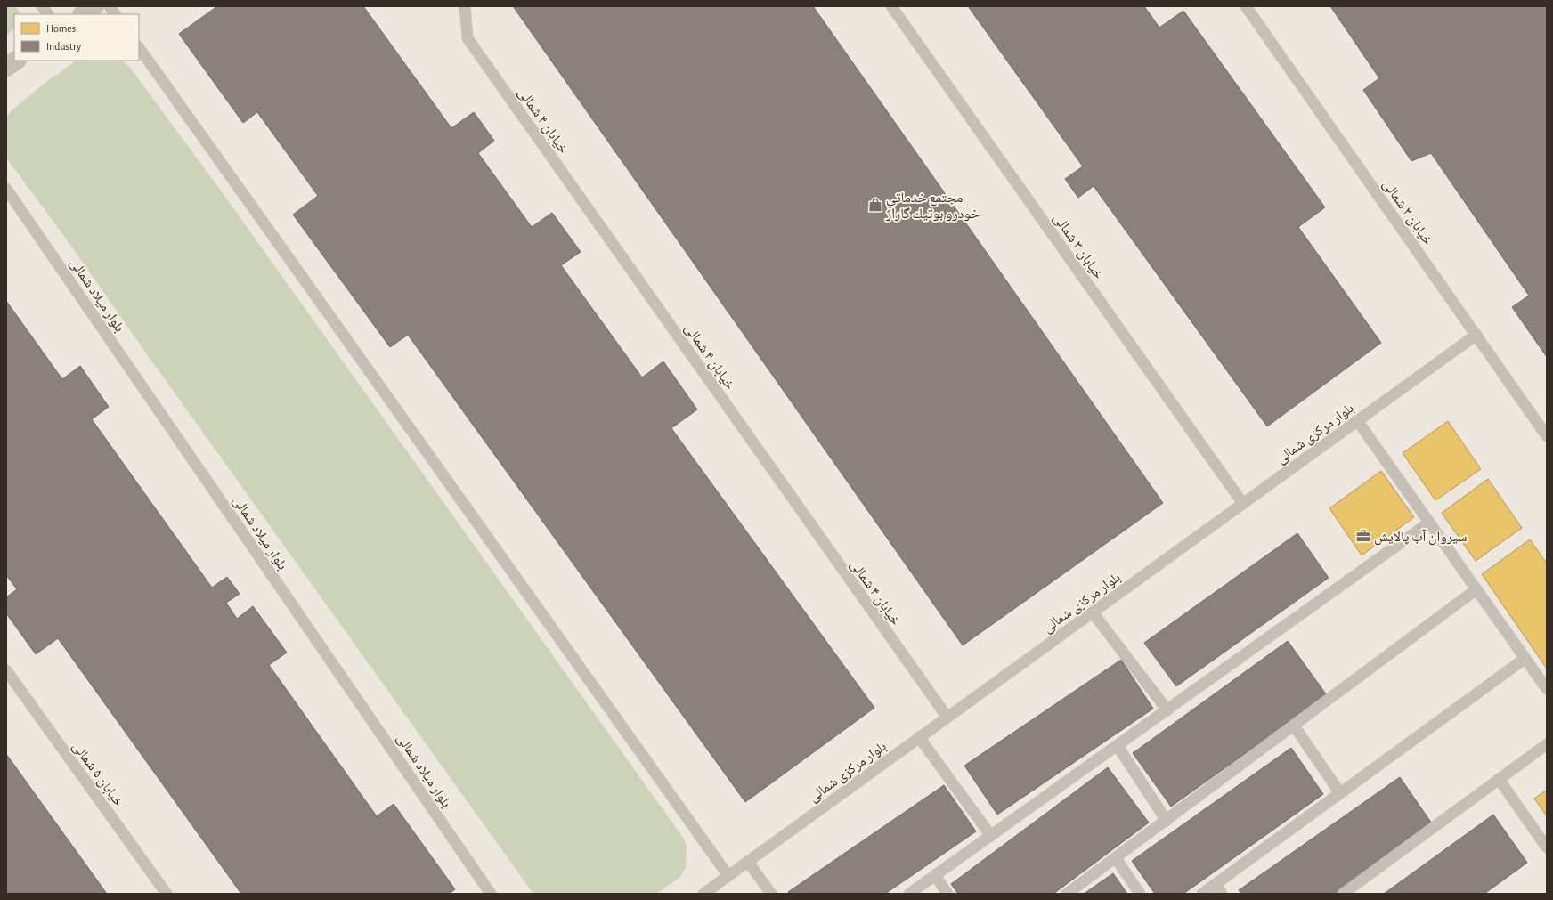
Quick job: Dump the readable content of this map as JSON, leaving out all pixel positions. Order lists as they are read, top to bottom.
{
  "streets": {
    "lane": [
      "خیابان ۴ شمالی",
      "خیابان ۲ شمالی",
      "خیابان ۳ شمالی",
      "بلوار میلاد شمالی",
      "بلوار مرکزی شمالی",
      "خیابان ۵ شمالی"
    ]
  },
  "crossings": [
    ["خیابان ۴ شمالی", "بلوار مرکزی شمالی"],
    ["خیابان ۲ شمالی", "بلوار مرکزی شمالی"],
    ["خیابان ۳ شمالی", "بلوار مرکزی شمالی"]
  ],
  "places": {
    "shop": ["مجتمع خدماتي خودرو بوتيك گاراژ"],
    "office": ["سیروان آب پالایش"]
  },
  "legend": ["Homes", "Industry"]
}
